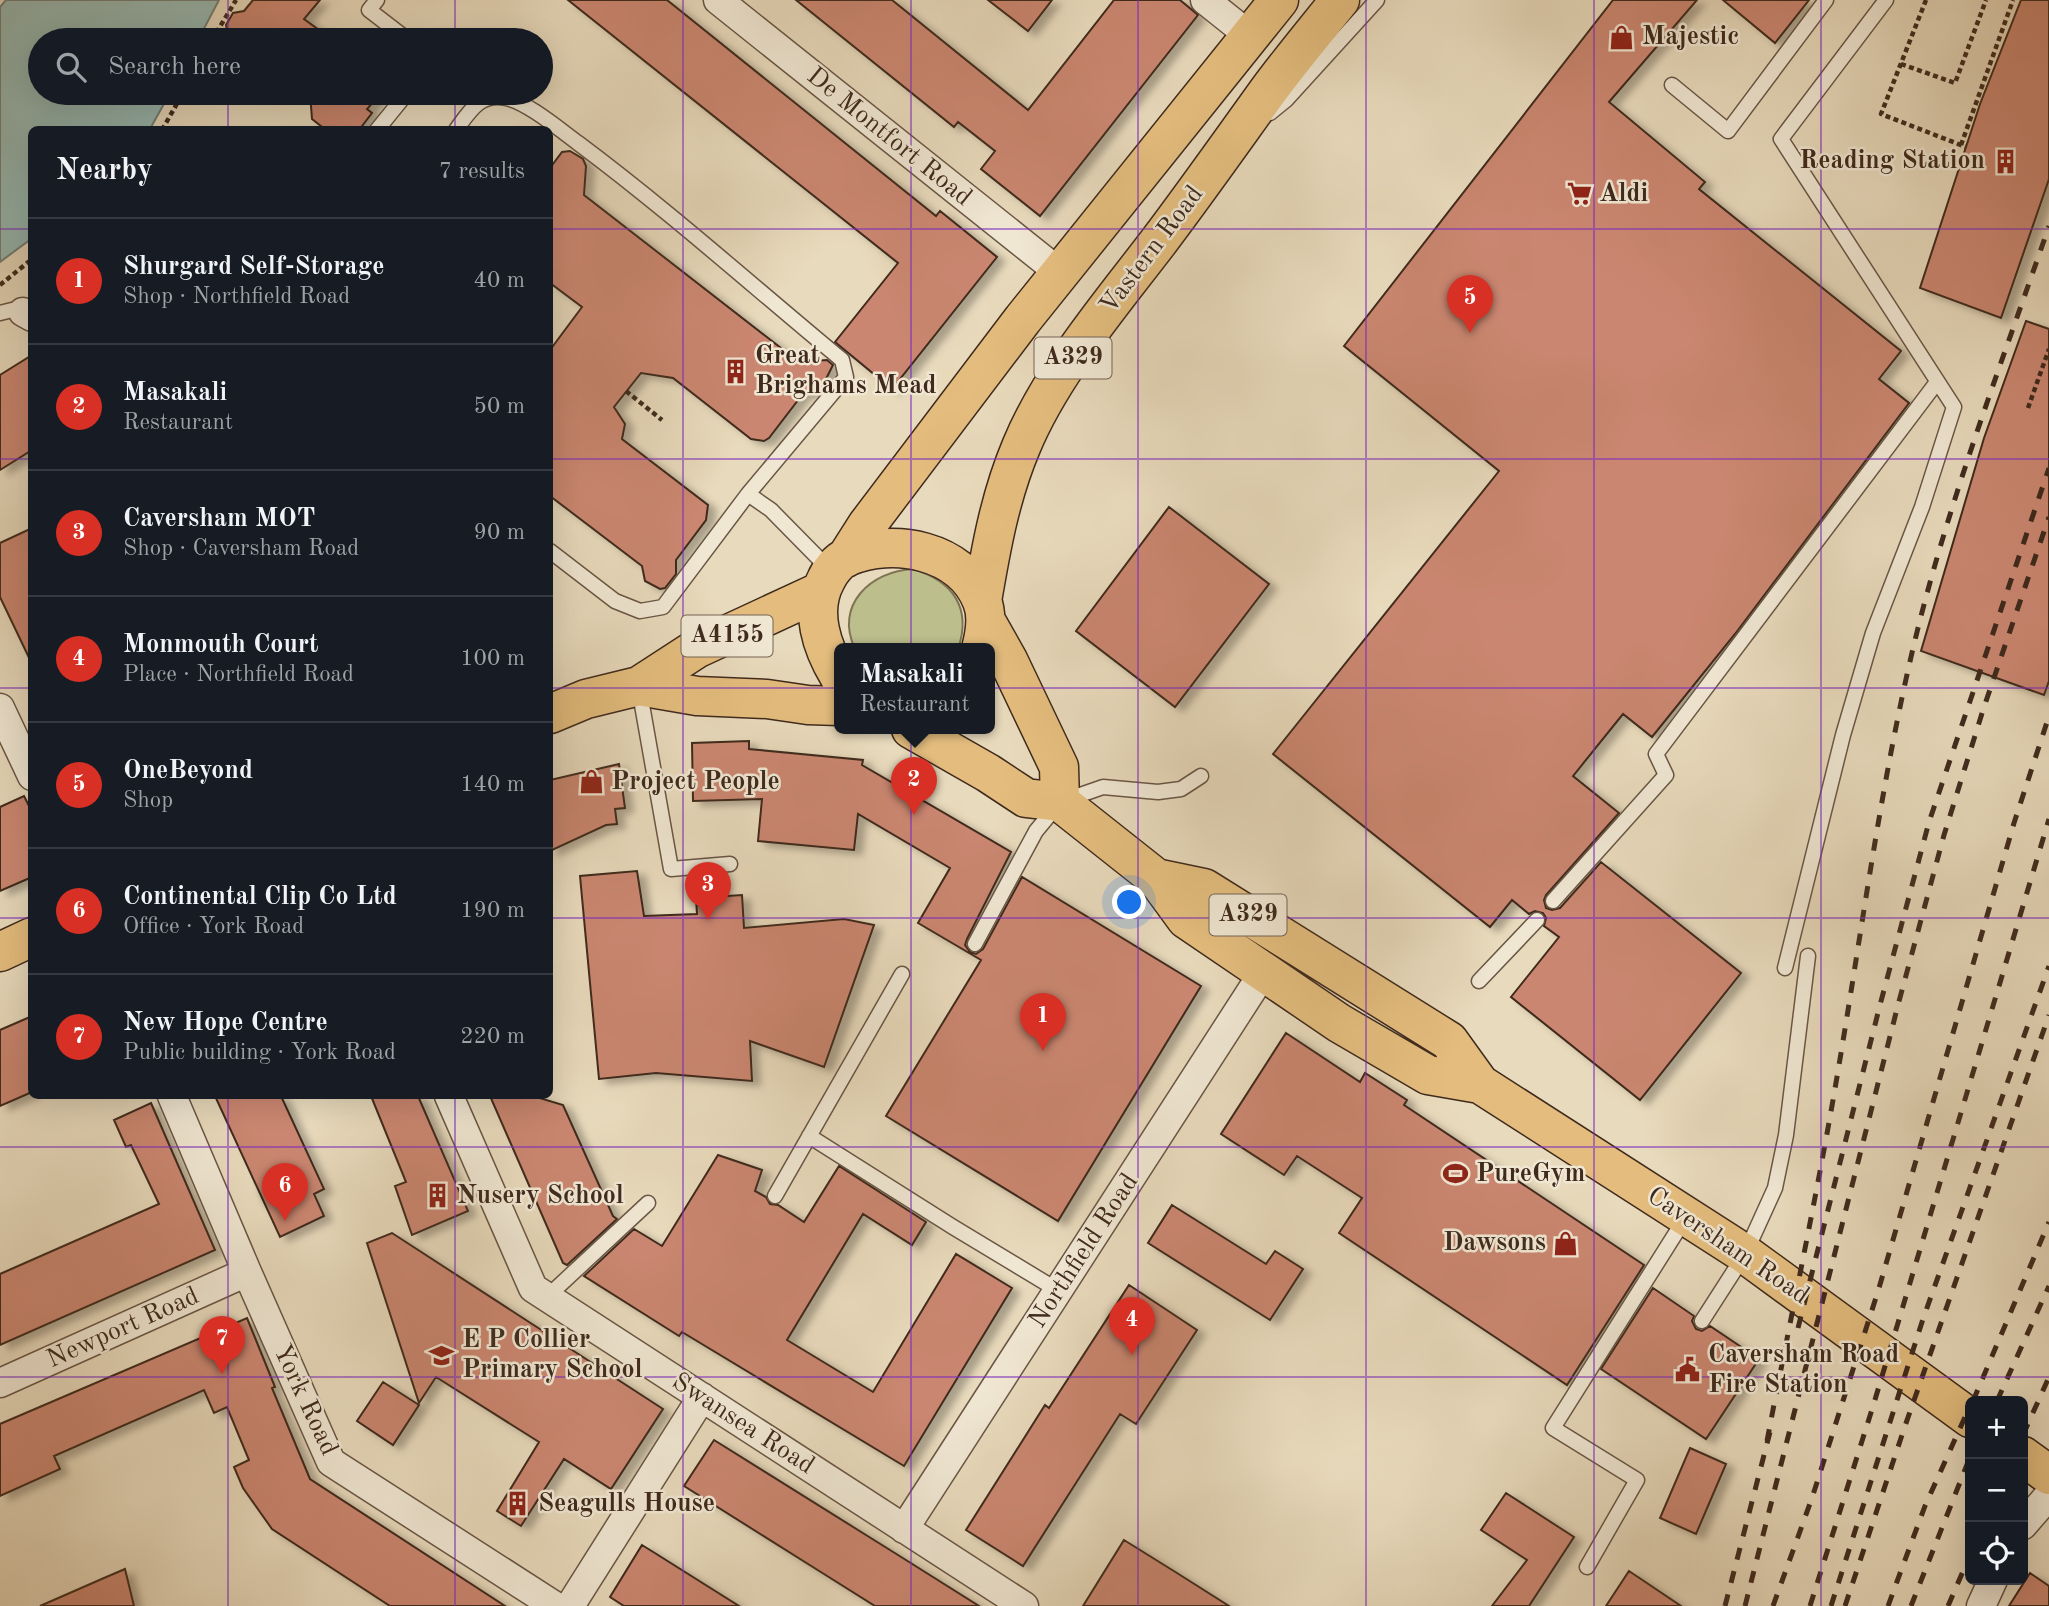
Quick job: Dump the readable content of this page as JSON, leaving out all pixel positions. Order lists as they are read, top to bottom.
{
  "streets": {
    "main road": [
      "Vastern Road",
      "A329",
      "A4155",
      "Caversham Road"
    ],
    "street": [
      "De Montfort Road",
      "Northfield Road",
      "Newport Road",
      "York Road",
      "Swansea Road"
    ]
  },
  "crossings": [
    ["De Montfort Road", "A329"],
    ["A329", "A4155"],
    ["Caversham Road", "Northfield Road"],
    ["Northfield Road", "Swansea Road"],
    ["Newport Road", "York Road"]
  ],
  "places": {
    "shop": ["Majestic", "Project People", "Dawsons"],
    "building": [
      "Reading Station",
      "Great Brighams Mead",
      "Nusery School",
      "Seagulls House"
    ],
    "supermarket": ["Aldi"],
    "sports": ["PureGym"],
    "school or university": ["E P Collier Primary School"],
    "public building": ["Caversham Road Fire Station"]
  },
  "page": {
    "search": "Search here",
    "heading": ["Nearby", "7 results"],
    "list": [
      {
        "mark": "1",
        "name": "Shurgard Self-Storage",
        "note": "Shop · Northfield Road",
        "value": "40 m"
      },
      {
        "mark": "2",
        "name": "Masakali",
        "note": "Restaurant",
        "value": "50 m"
      },
      {
        "mark": "3",
        "name": "Caversham MOT",
        "note": "Shop · Caversham Road",
        "value": "90 m"
      },
      {
        "mark": "4",
        "name": "Monmouth Court",
        "note": "Place · Northfield Road",
        "value": "100 m"
      },
      {
        "mark": "5",
        "name": "OneBeyond",
        "note": "Shop",
        "value": "140 m"
      },
      {
        "mark": "6",
        "name": "Continental Clip Co Ltd",
        "note": "Office · York Road",
        "value": "190 m"
      },
      {
        "mark": "7",
        "name": "New Hope Centre",
        "note": "Public building · York Road",
        "value": "220 m"
      }
    ],
    "pins": [
      "5",
      "2",
      "3",
      "1",
      "6",
      "4",
      "7"
    ],
    "popup": ["Masakali", "Restaurant"],
    "map_buttons": ["+", "−"]
  }
}
